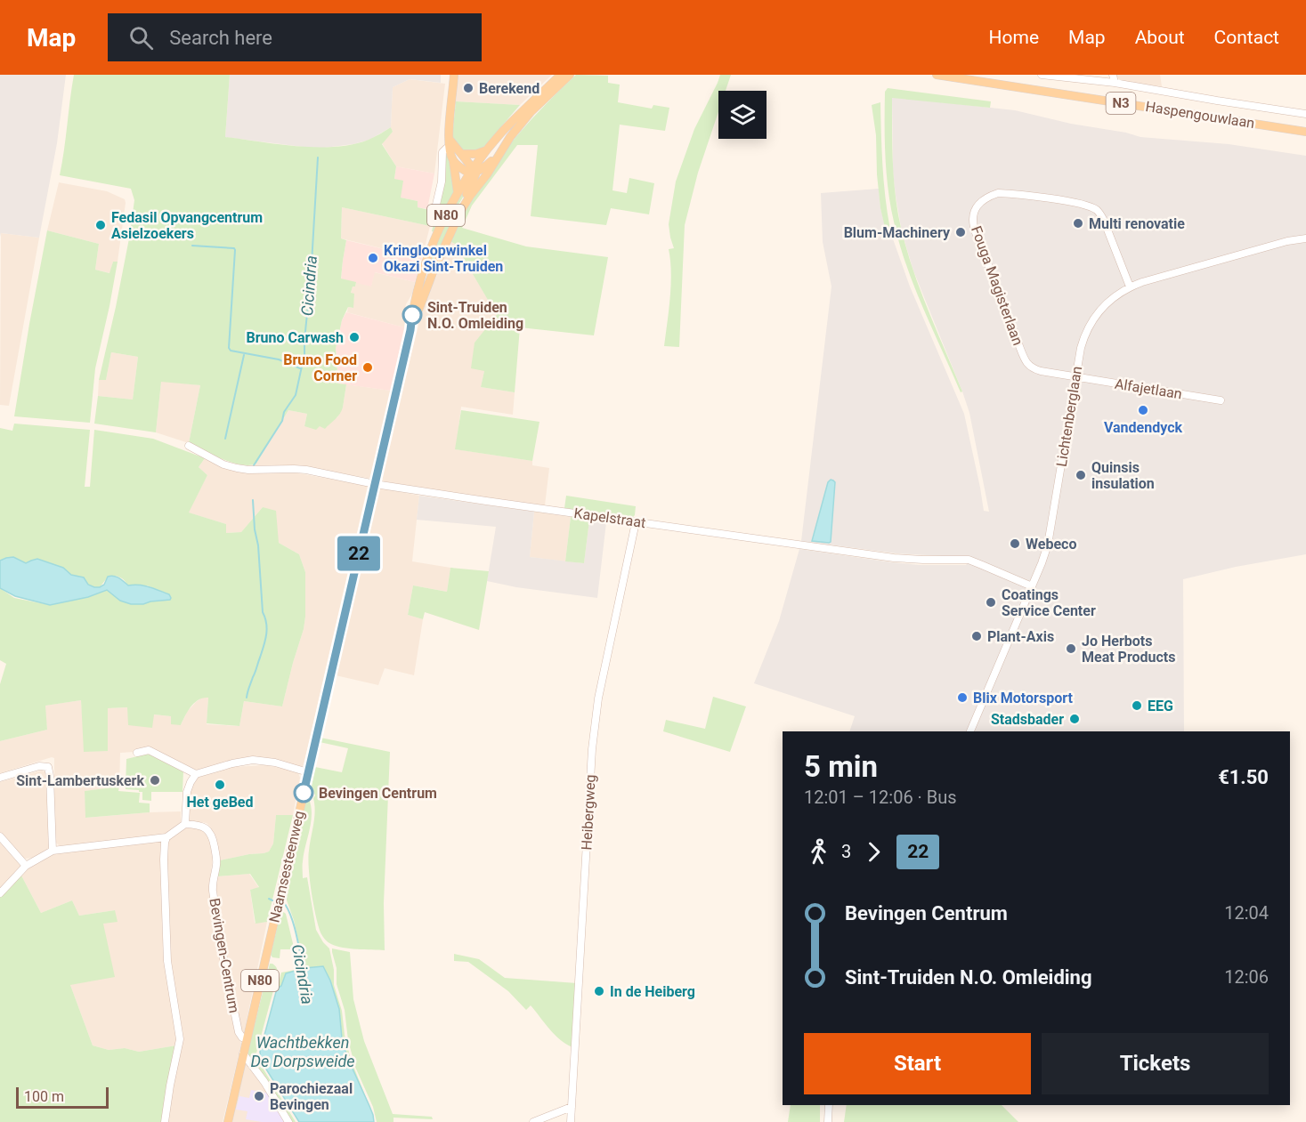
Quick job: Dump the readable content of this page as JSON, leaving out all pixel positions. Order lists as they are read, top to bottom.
{
  "streets": {
    "main road": [
      "N3",
      "Haspengouwlaan",
      "N80",
      "Naamsesteenweg"
    ],
    "street": [
      "Fouga Magisterlaan",
      "Alfajetlaan",
      "Lichtenberglaan",
      "Kapelstraat",
      "Heibergweg",
      "Bevingen-Centrum"
    ]
  },
  "crossings": [
    ["N80", "Naamsesteenweg"],
    ["Fouga Magisterlaan", "Alfajetlaan"],
    ["Fouga Magisterlaan", "Lichtenberglaan"],
    ["Alfajetlaan", "Lichtenberglaan"],
    ["Lichtenberglaan", "Kapelstraat"],
    ["Kapelstraat", "Heibergweg"],
    ["Kapelstraat", "Naamsesteenweg"],
    ["Naamsesteenweg", "Bevingen-Centrum"]
  ],
  "water": ["Cicindria", "Wachtbekken De Dorpsweide"],
  "places": [
    "Berekend",
    "Multi renovatie",
    "Fedasil Opvangcentrum Asielzoekers",
    "Blum-Machinery",
    "Kringloopwinkel Okazi Sint-Truiden",
    "Sint-Truiden N.O. Omleiding",
    "Bruno Carwash",
    "Bruno Food Corner",
    "Vandendyck",
    "Quinsis insulation",
    "Webeco",
    "Coatings Service Center",
    "Plant-Axis",
    "Jo Herbots Meat Products",
    "Blix Motorsport",
    "EEG",
    "Stadsbader",
    "Sint-Lambertuskerk",
    "Het geBed",
    "Bevingen Centrum",
    "In de Heiberg",
    "Parochiezaal Bevingen"
  ],
  "lines": ["bus line 22"],
  "scale_bar": "100 m",
  "page": {
    "header": "Map",
    "search": "Search here",
    "nav": [
      "Home",
      "Map",
      "About",
      "Contact"
    ],
    "on_map": "22",
    "heading": ["5 min", "12:01 – 12:06 · Bus", "€1.50"],
    "legs": ["3", "22"],
    "list": [
      {
        "name": "Bevingen Centrum",
        "value": "12:04"
      },
      {
        "name": "Sint-Truiden N.O. Omleiding",
        "value": "12:06"
      }
    ],
    "buttons": ["Start", "Tickets"],
    "scale": "100 m"
  }
}
